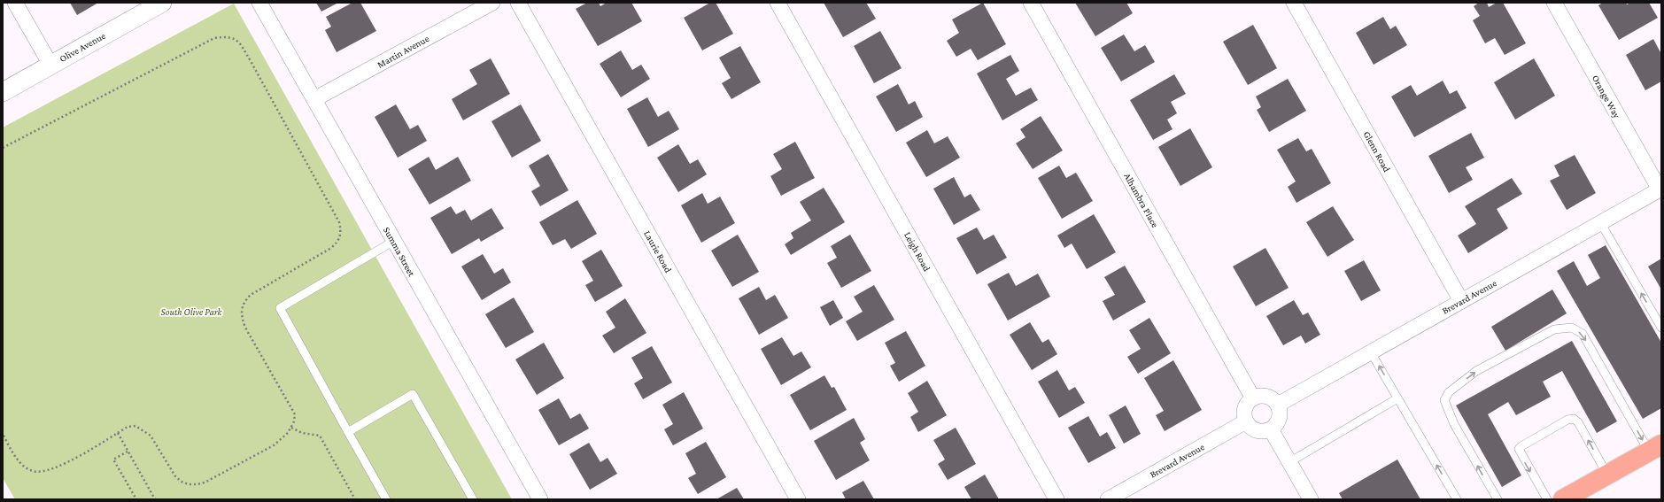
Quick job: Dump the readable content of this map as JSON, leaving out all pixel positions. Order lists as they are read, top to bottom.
{
  "streets": {
    "street": [
      "Olive Avenue",
      "Martin Avenue",
      "Orange Way",
      "Glenn Road",
      "Alhambra Place",
      "Summa Street",
      "Laurie Road",
      "Leigh Road",
      "Brevard Avenue"
    ]
  },
  "crossings": [
    ["Martin Avenue", "Summa Street"],
    ["Orange Way", "Brevard Avenue"],
    ["Glenn Road", "Brevard Avenue"],
    ["Alhambra Place", "Brevard Avenue"]
  ],
  "parks": ["South Olive Park"]
}
